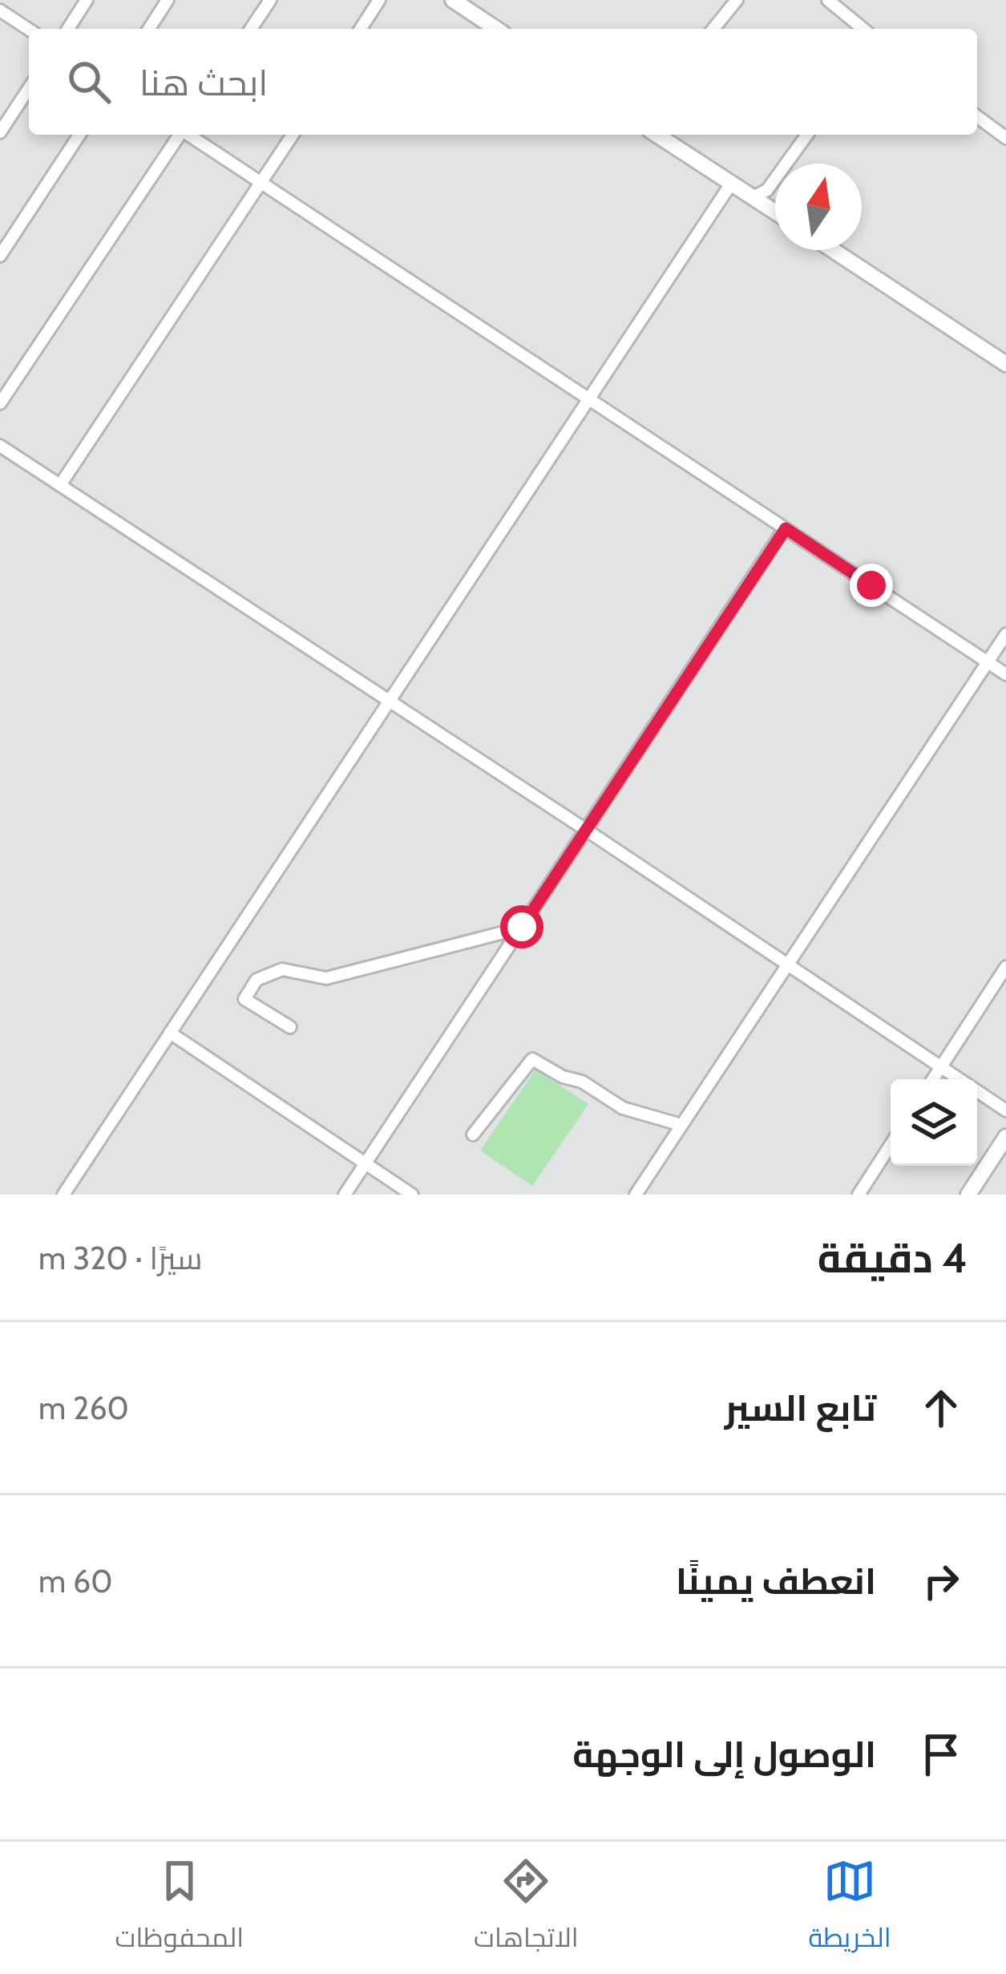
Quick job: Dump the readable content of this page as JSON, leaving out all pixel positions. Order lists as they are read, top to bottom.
{
  "north": "top",
  "page": {
    "search": "ابحث هنا",
    "heading": ["4 دقيقة", "سيرًا · 320 m"],
    "list": [
      ["تابع السير", "260 m"],
      ["انعطف يمينًا", "60 m"],
      "الوصول إلى الوجهة"
    ],
    "nav": ["الخريطة", "الاتجاهات", "المحفوظات"]
  }
}
